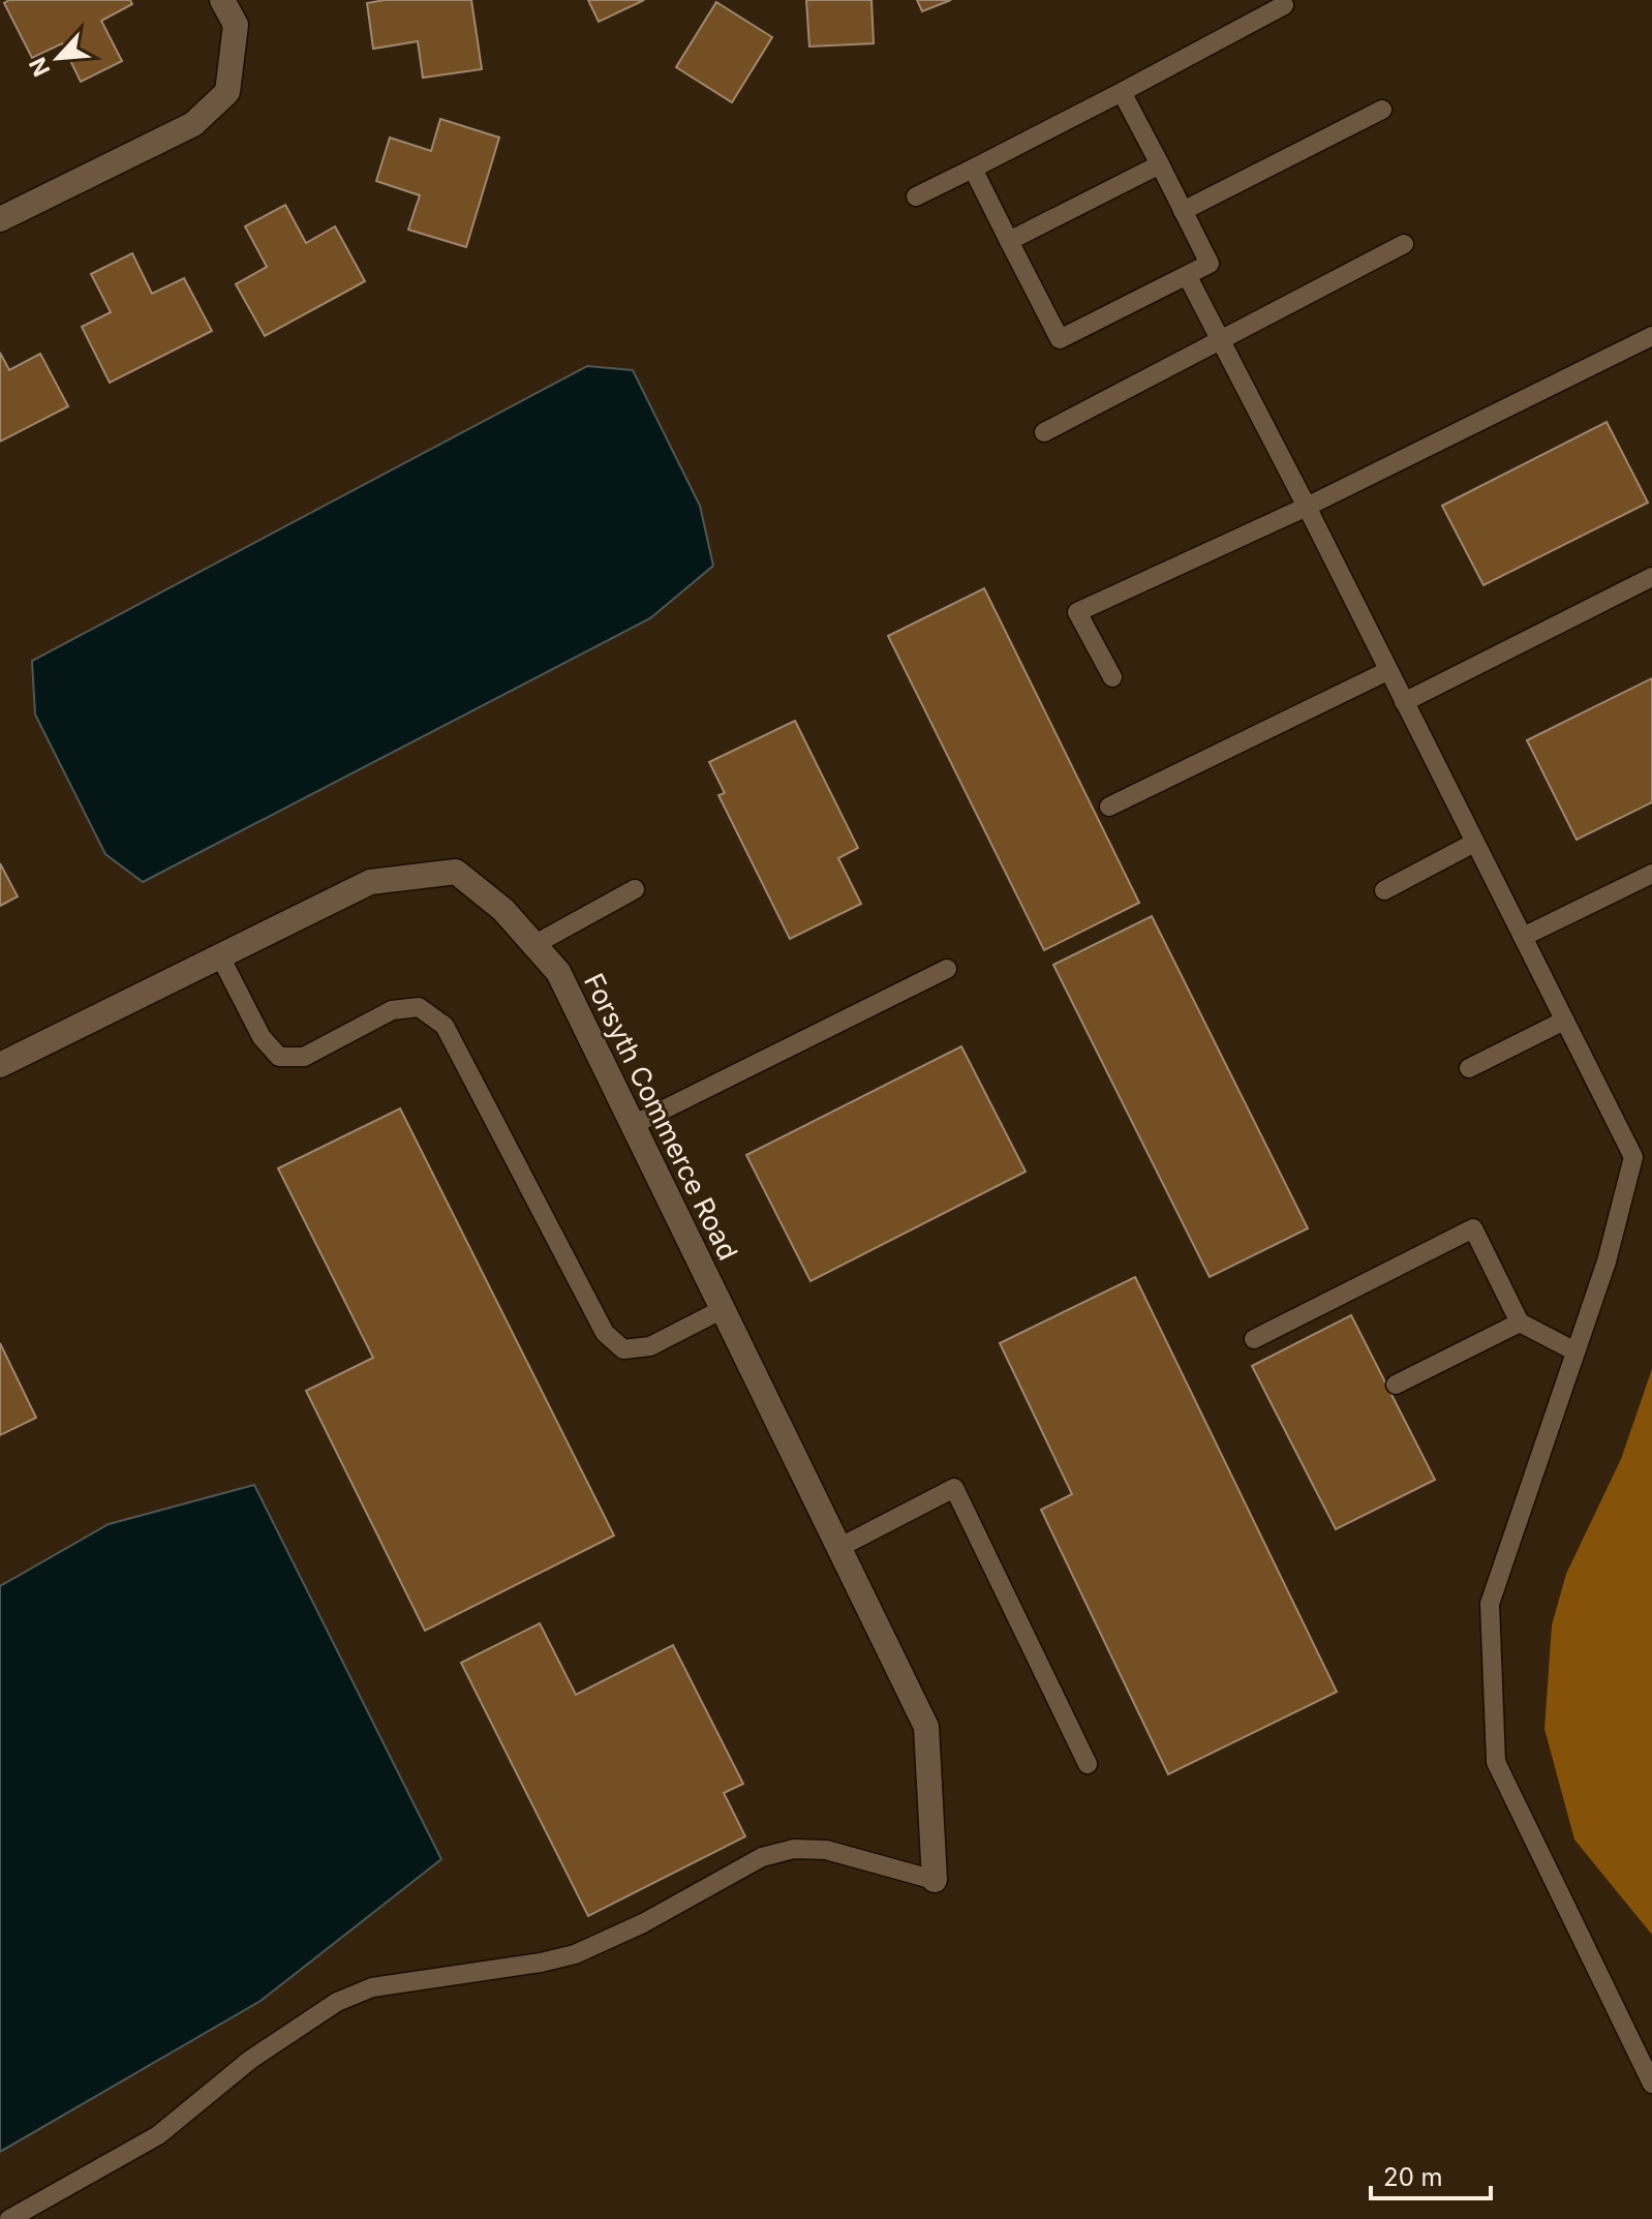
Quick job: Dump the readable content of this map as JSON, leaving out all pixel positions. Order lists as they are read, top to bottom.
{
  "streets": {
    "street": ["Forsyth Commerce Road"]
  },
  "scale_bar": "20 m",
  "north": "bottom left"
}
